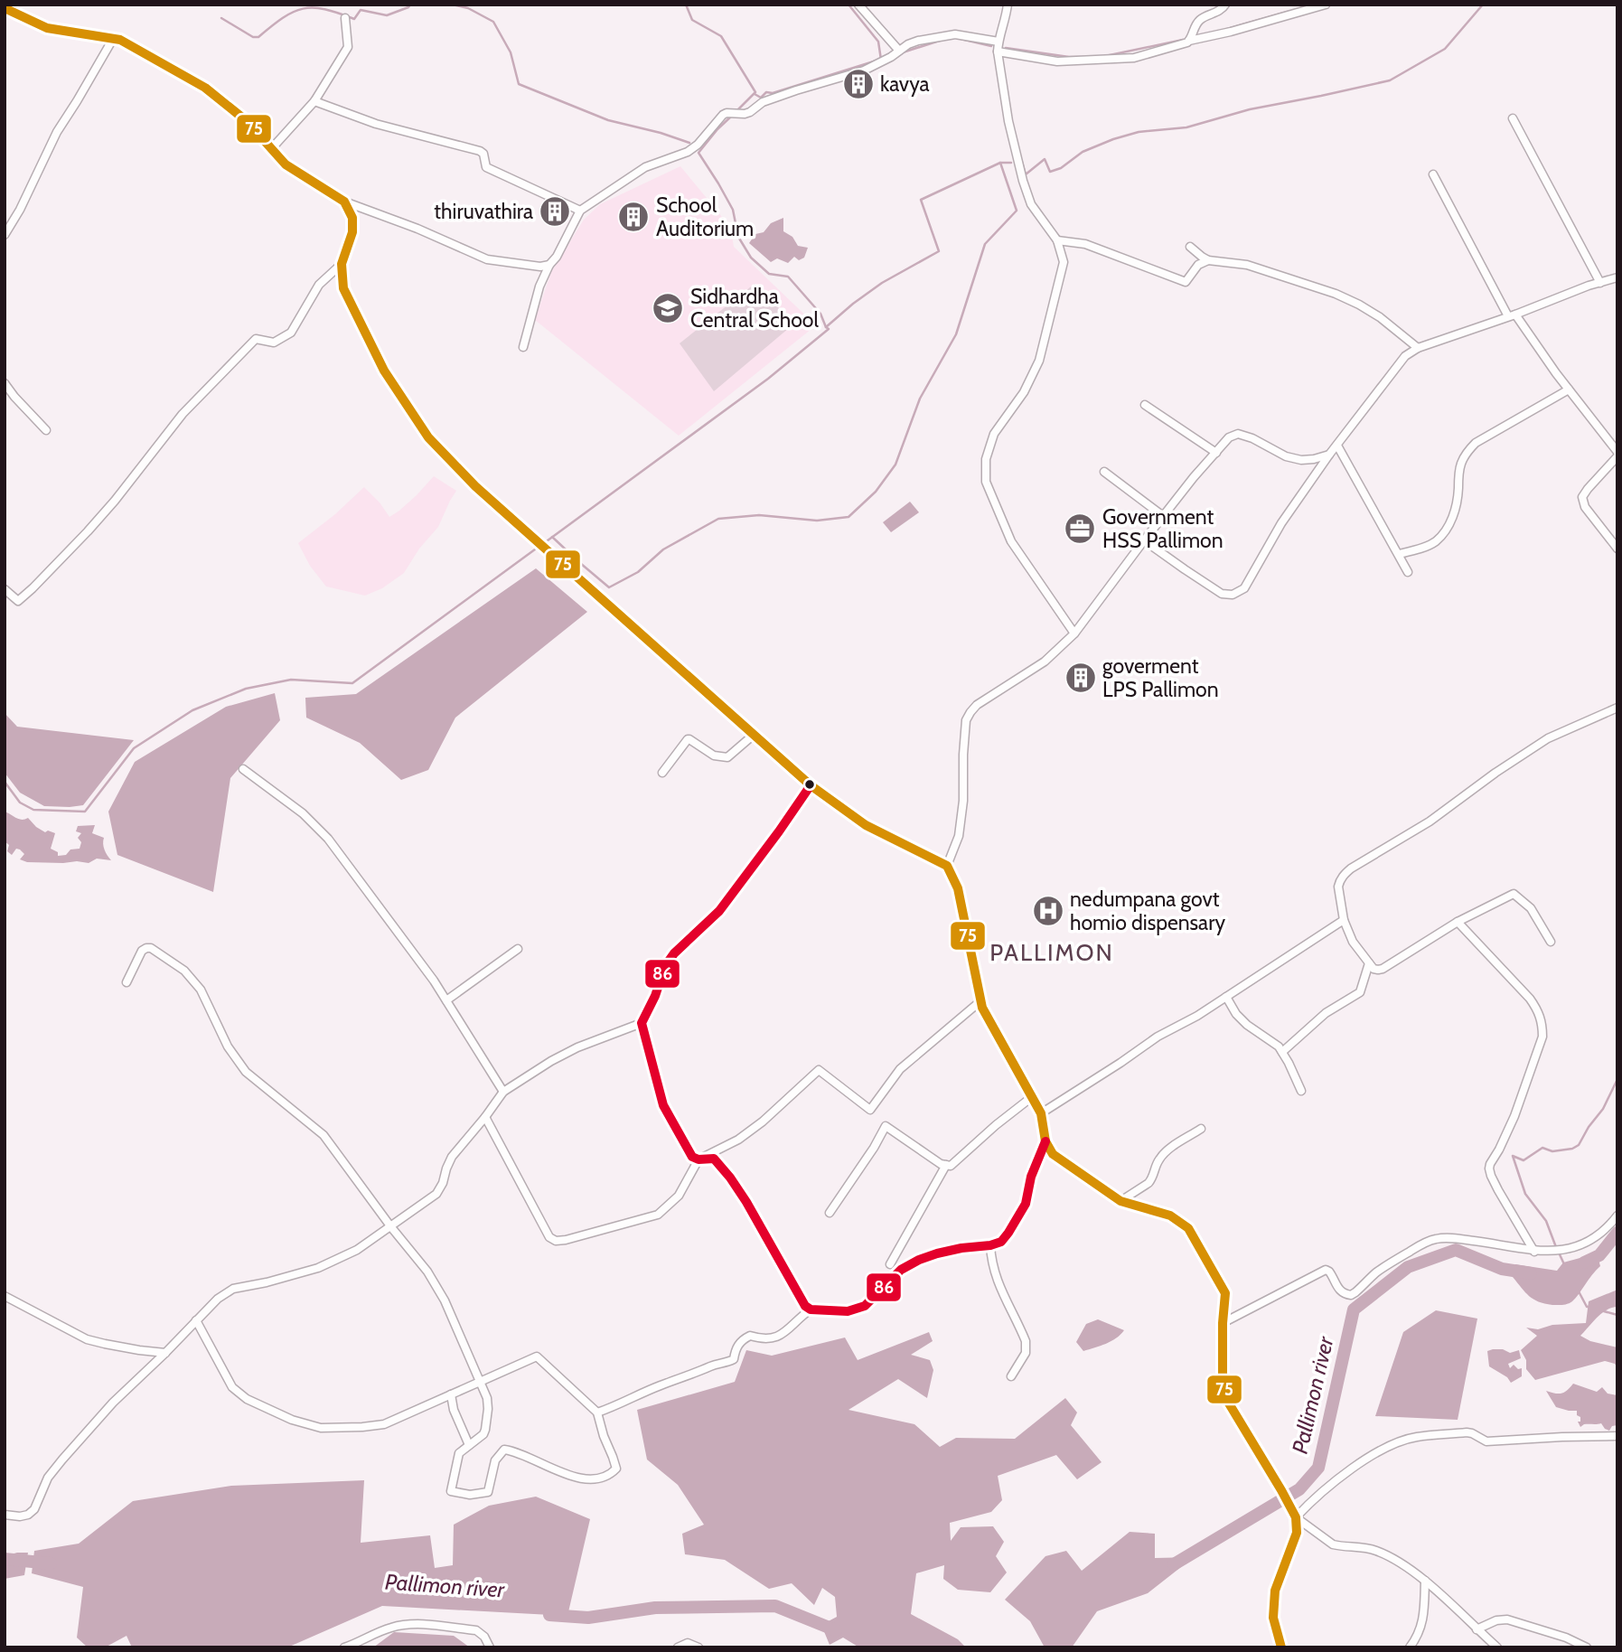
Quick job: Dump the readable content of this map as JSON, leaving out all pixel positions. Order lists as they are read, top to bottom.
{
  "districts": ["PALLIMON"],
  "water": ["Pallimon river"],
  "places": {
    "building": [
      "kavya",
      "thiruvathira",
      "School Auditorium",
      "goverment LPS Pallimon"
    ],
    "school or university": ["Sidhardha Central School"],
    "office": ["Government HSS Pallimon"],
    "hospital": ["nedumpana govt homio dispensary"]
  },
  "lines": ["transit line 75", "transit line 86"]
}
